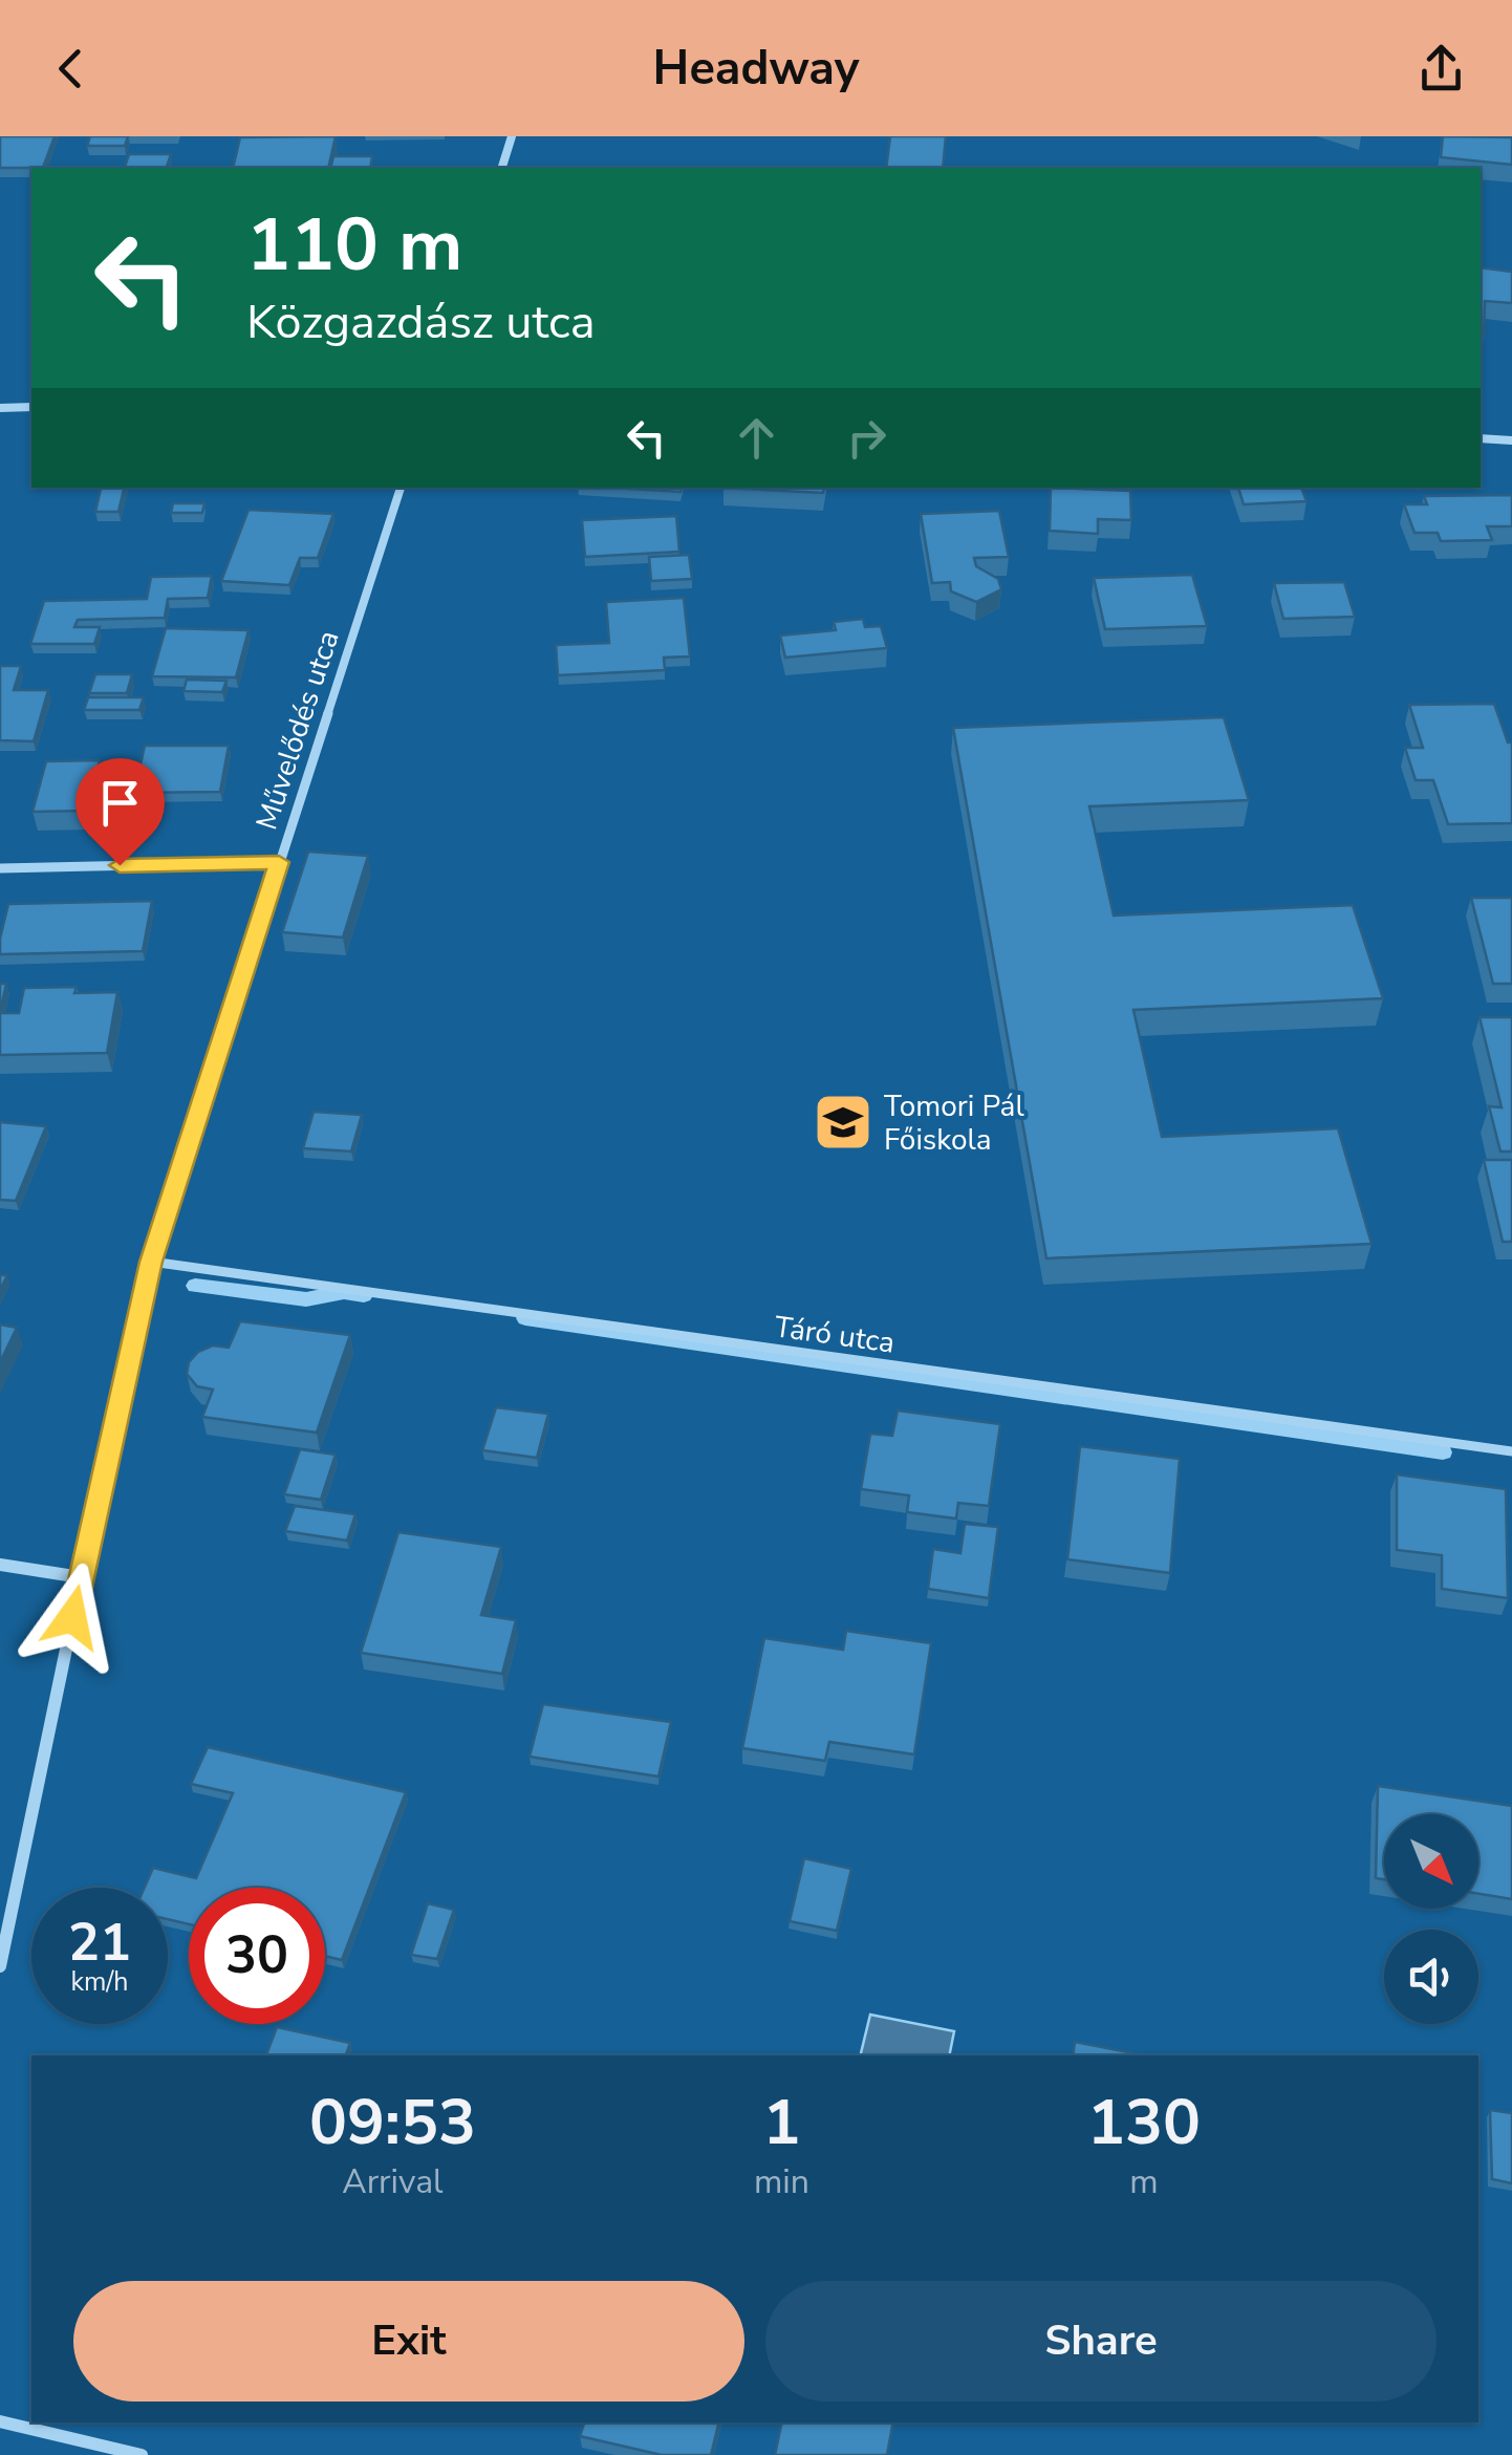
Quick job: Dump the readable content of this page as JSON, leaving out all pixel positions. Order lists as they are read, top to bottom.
{
  "streets": {
    "street": ["Művelődés utca", "Táró utca"]
  },
  "crossings": [
    ["Művelődés utca", "Táró utca"]
  ],
  "places": {
    "school or university": ["Tomori Pál Főiskola"]
  },
  "north": "bottom right",
  "page": {
    "header": "Headway",
    "turn": ["110 m", "Közgazdász utca"],
    "speed": "21 km/h",
    "limit": "30",
    "eta": [
      "09:53",
      "Arrival",
      "1",
      "min",
      "130",
      "m"
    ],
    "buttons": ["Exit", "Share"]
  }
}
